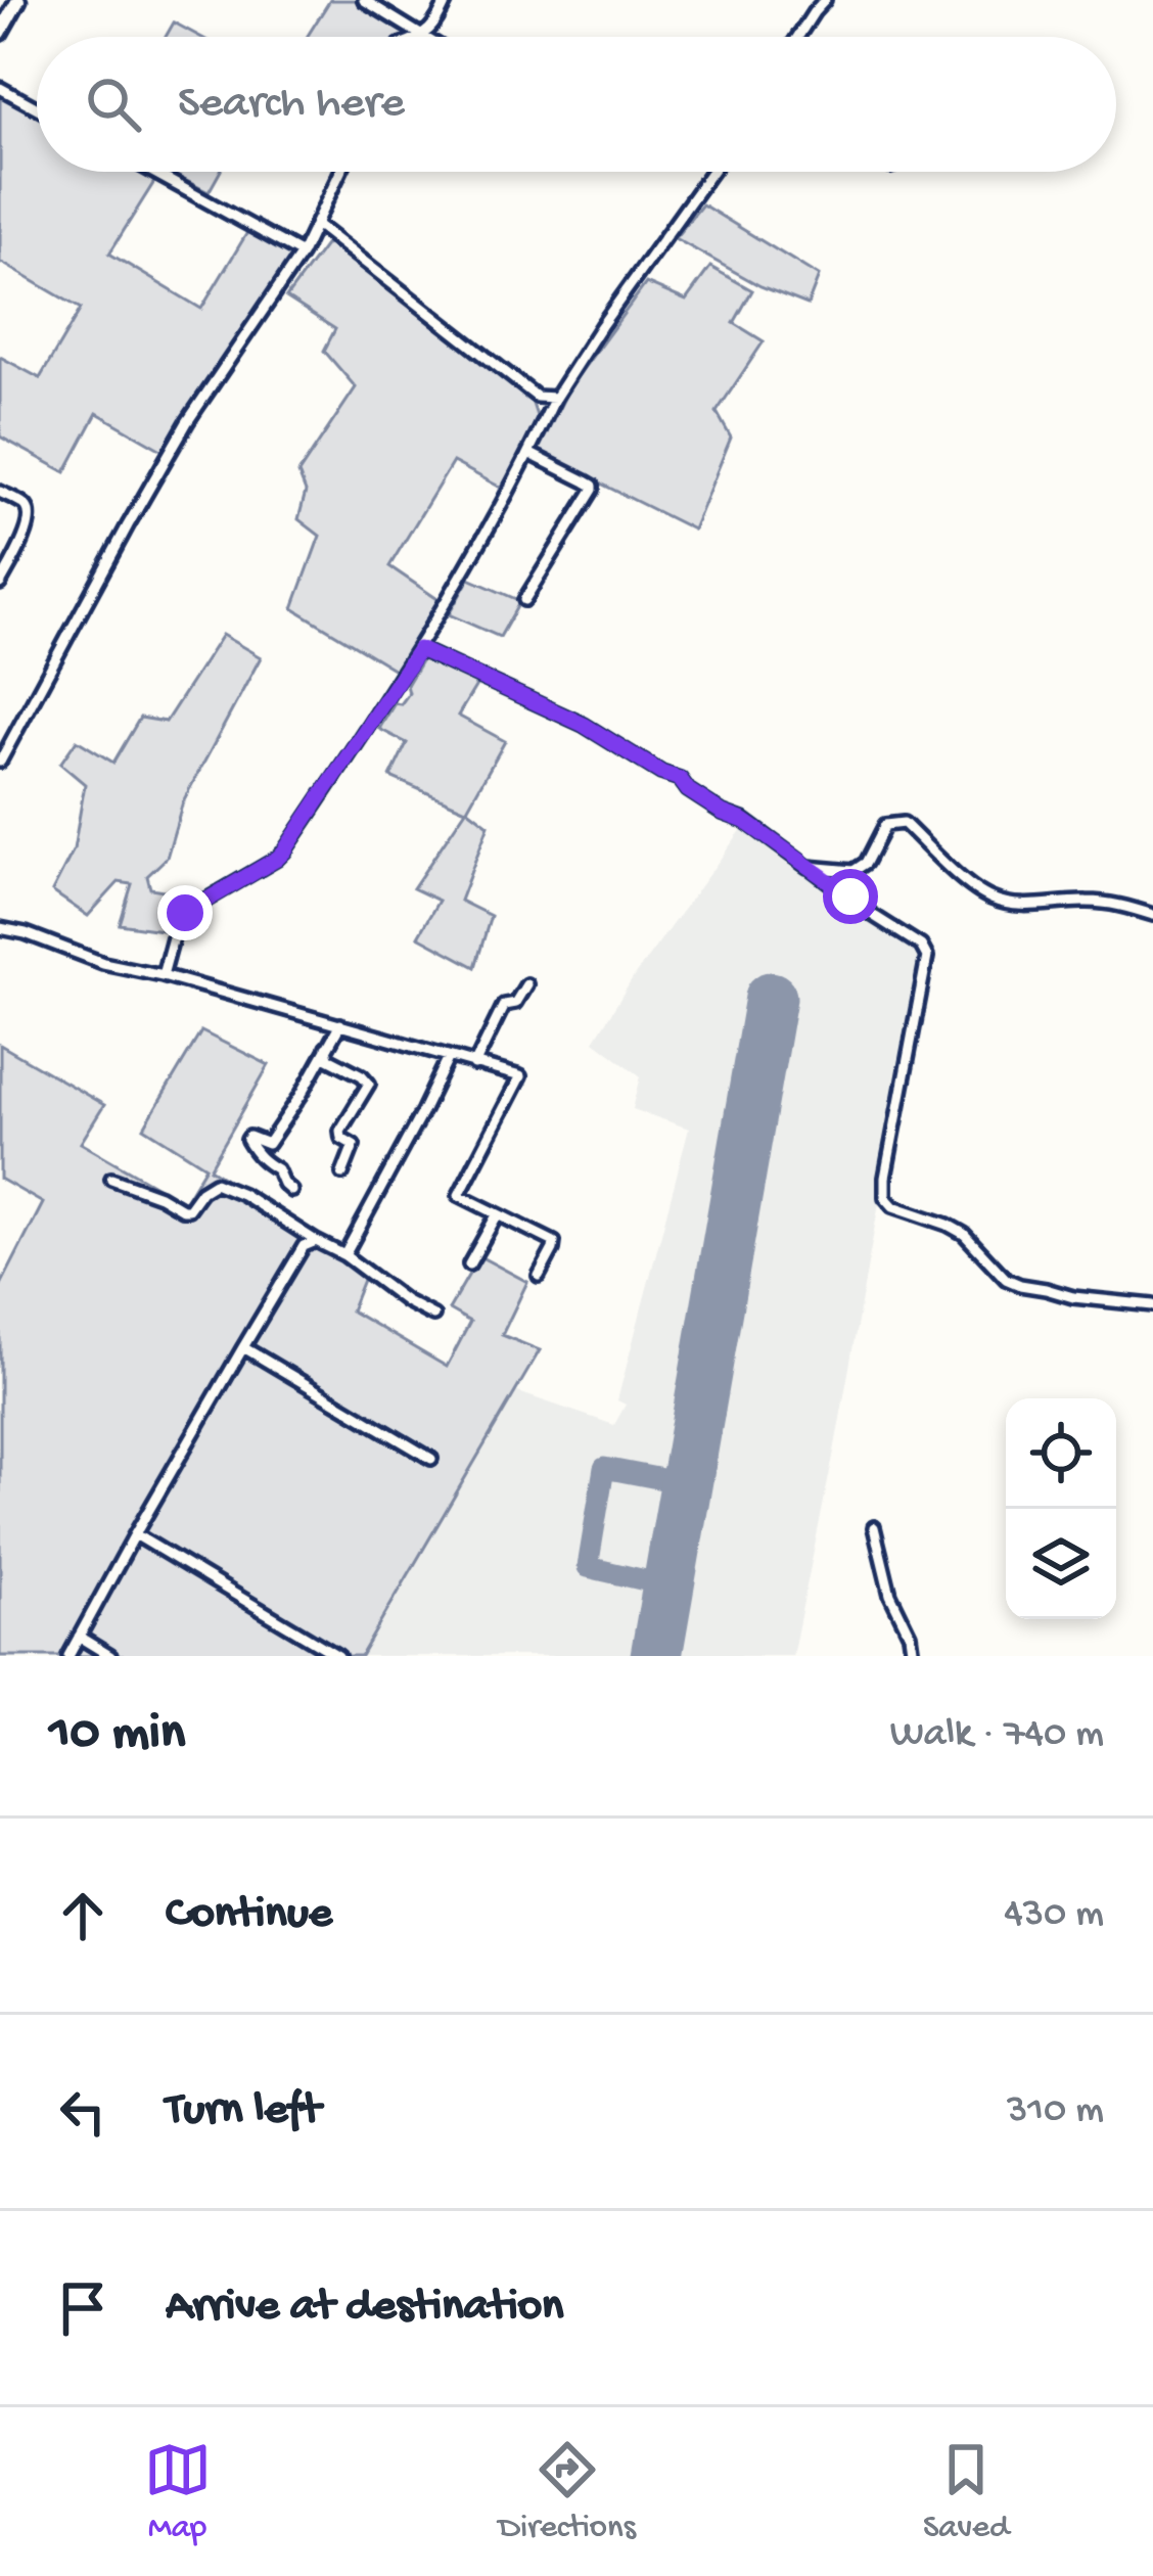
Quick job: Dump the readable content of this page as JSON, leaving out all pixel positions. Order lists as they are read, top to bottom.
{
  "page": {
    "search": "Search here",
    "heading": ["10 min", "Walk · 740 m"],
    "list": [
      ["Continue", "430 m"],
      ["Turn left", "310 m"],
      "Arrive at destination"
    ],
    "nav": ["Map", "Directions", "Saved"]
  }
}
